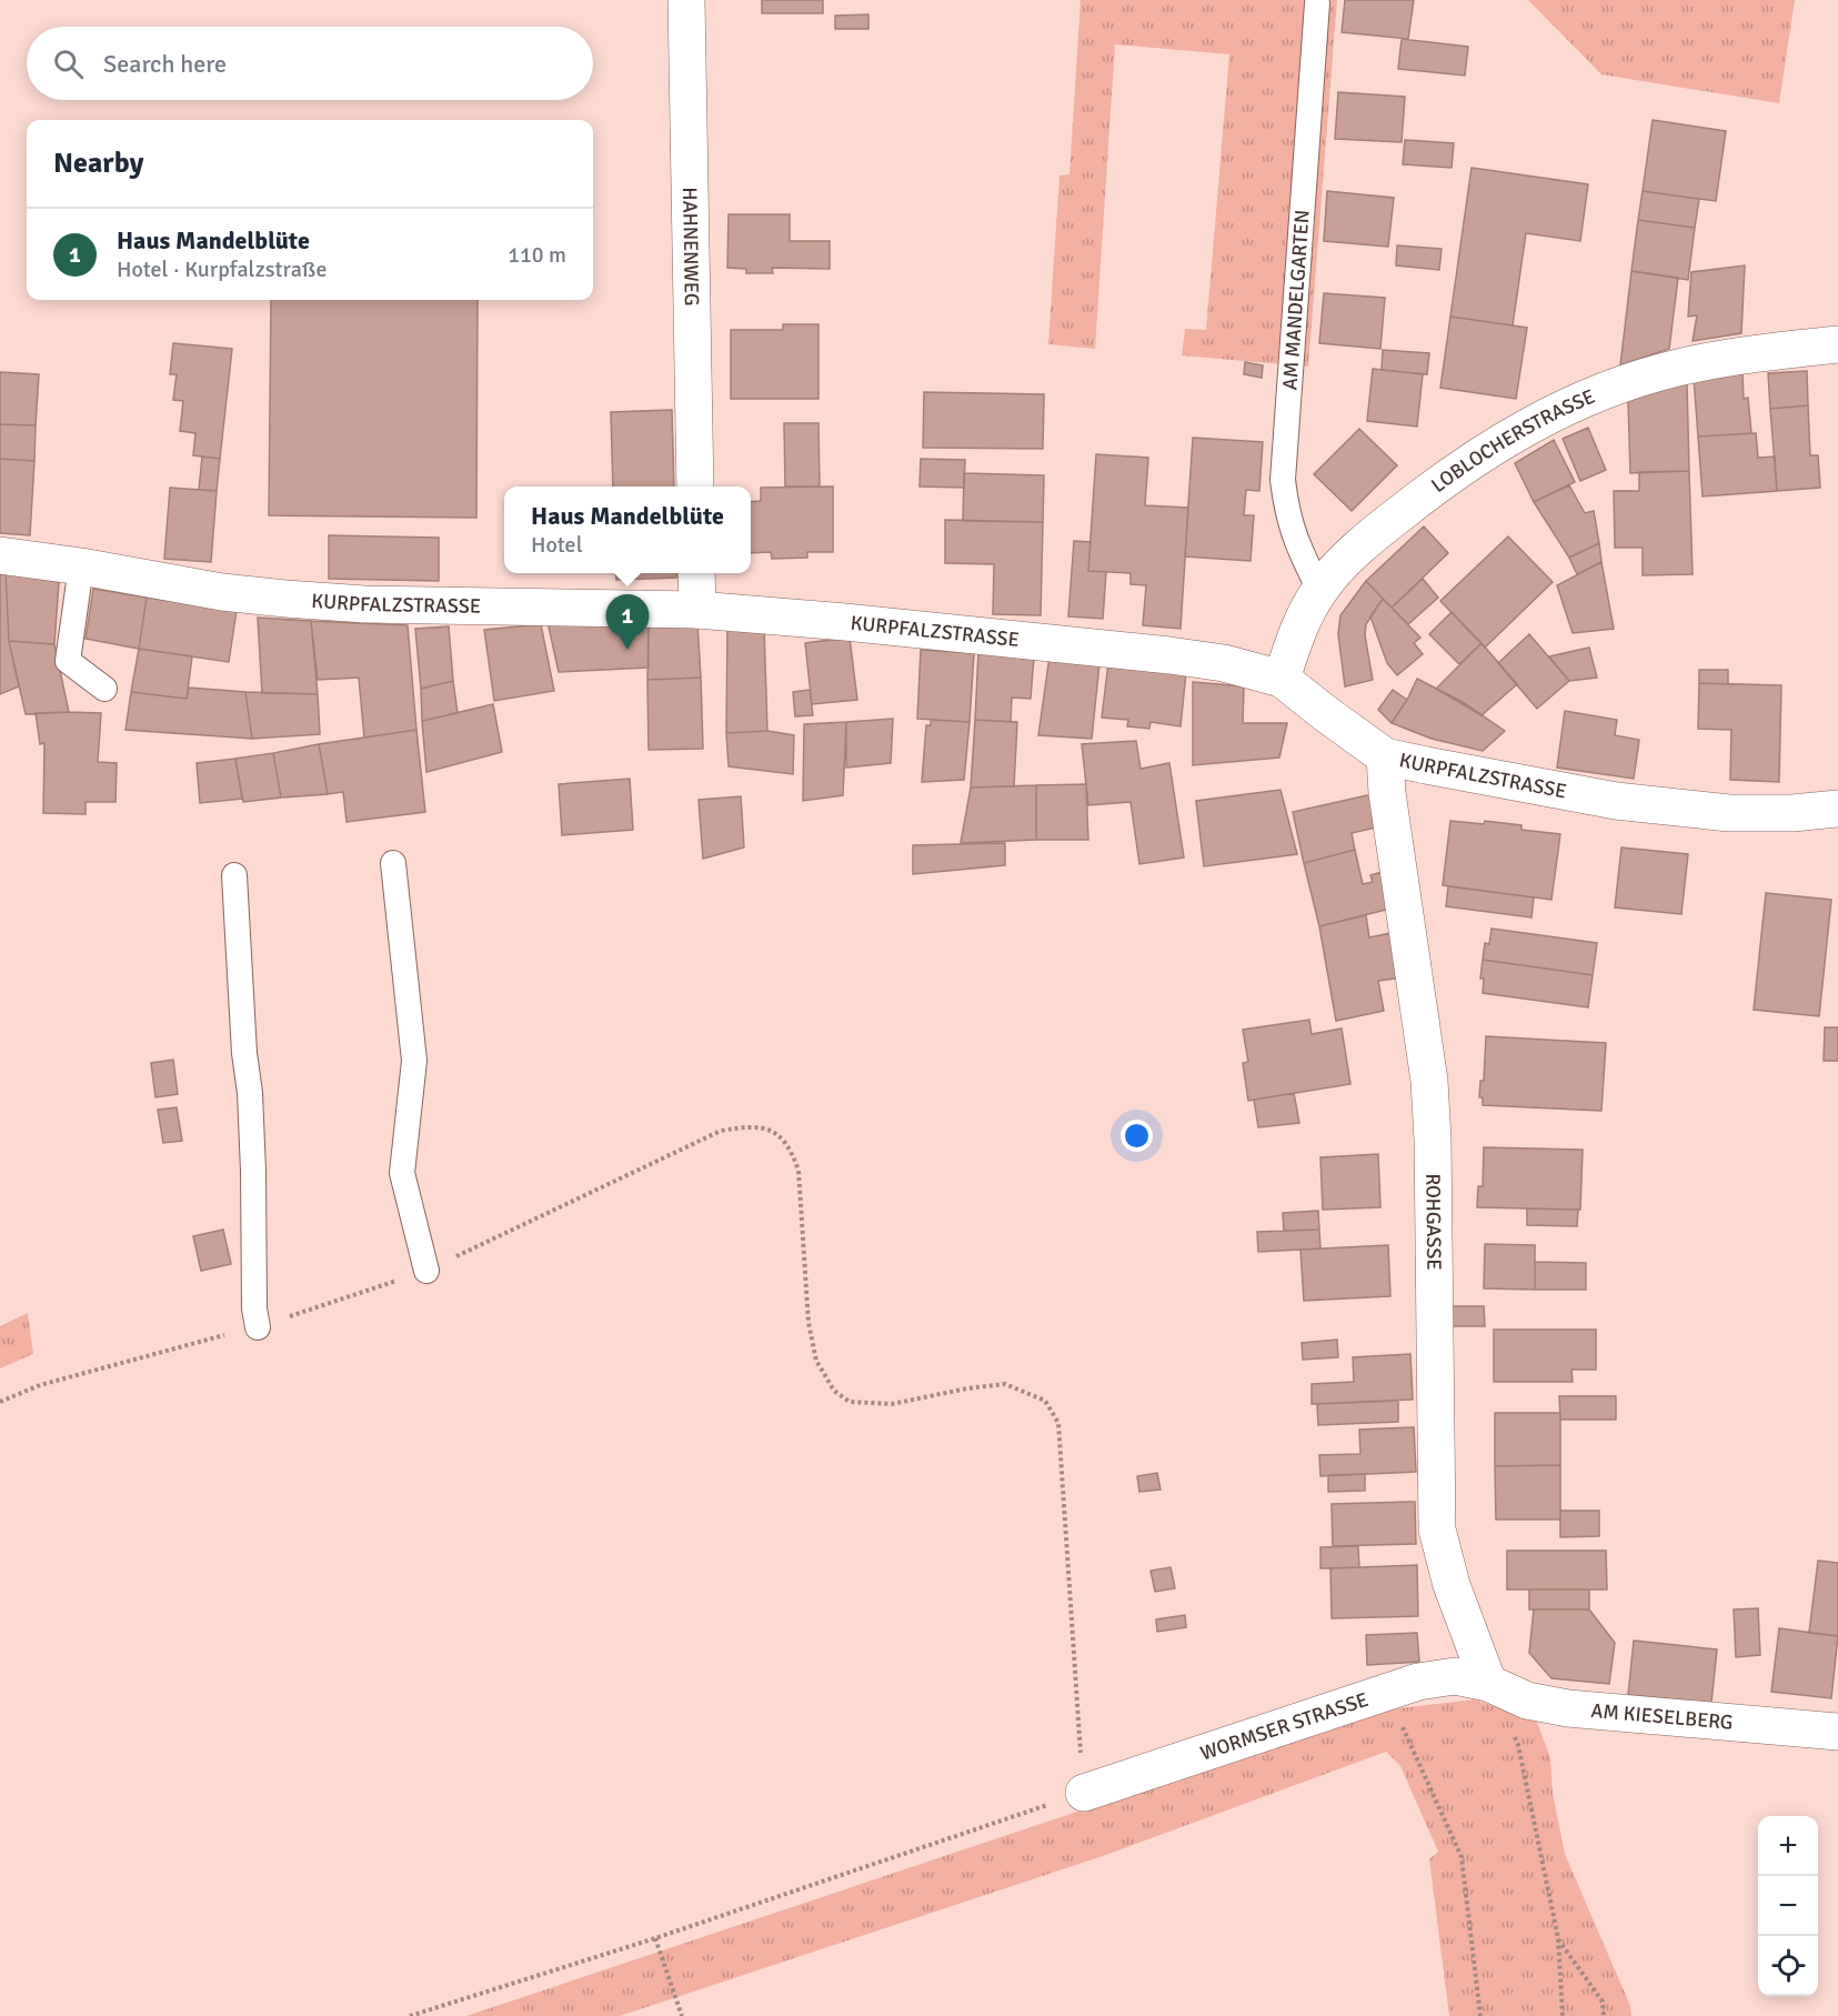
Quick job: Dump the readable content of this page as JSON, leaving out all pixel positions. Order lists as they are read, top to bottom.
{
  "streets": {
    "street": [
      "HAHNENWEG",
      "LOBLOCHERSTRASSE",
      "KURPFALZSTRASSE",
      "ROHGASSE",
      "AM KIESELBERG",
      "WORMSER STRASSE"
    ],
    "lane": ["AM MANDELGARTEN"]
  },
  "crossings": [
    ["AM MANDELGARTEN", "LOBLOCHERSTRASSE"],
    ["LOBLOCHERSTRASSE", "KURPFALZSTRASSE"],
    ["KURPFALZSTRASSE", "ROHGASSE"],
    ["ROHGASSE", "AM KIESELBERG"],
    ["ROHGASSE", "WORMSER STRASSE"],
    ["AM KIESELBERG", "WORMSER STRASSE"]
  ],
  "page": {
    "search": "Search here",
    "heading": "Nearby",
    "list": [
      {
        "mark": "1",
        "name": "Haus Mandelblüte",
        "note": "Hotel · Kurpfalzstraße",
        "value": "110 m"
      }
    ],
    "popup": ["Haus Mandelblüte", "Hotel"],
    "pins": "1",
    "map_buttons": ["+", "−"]
  }
}
